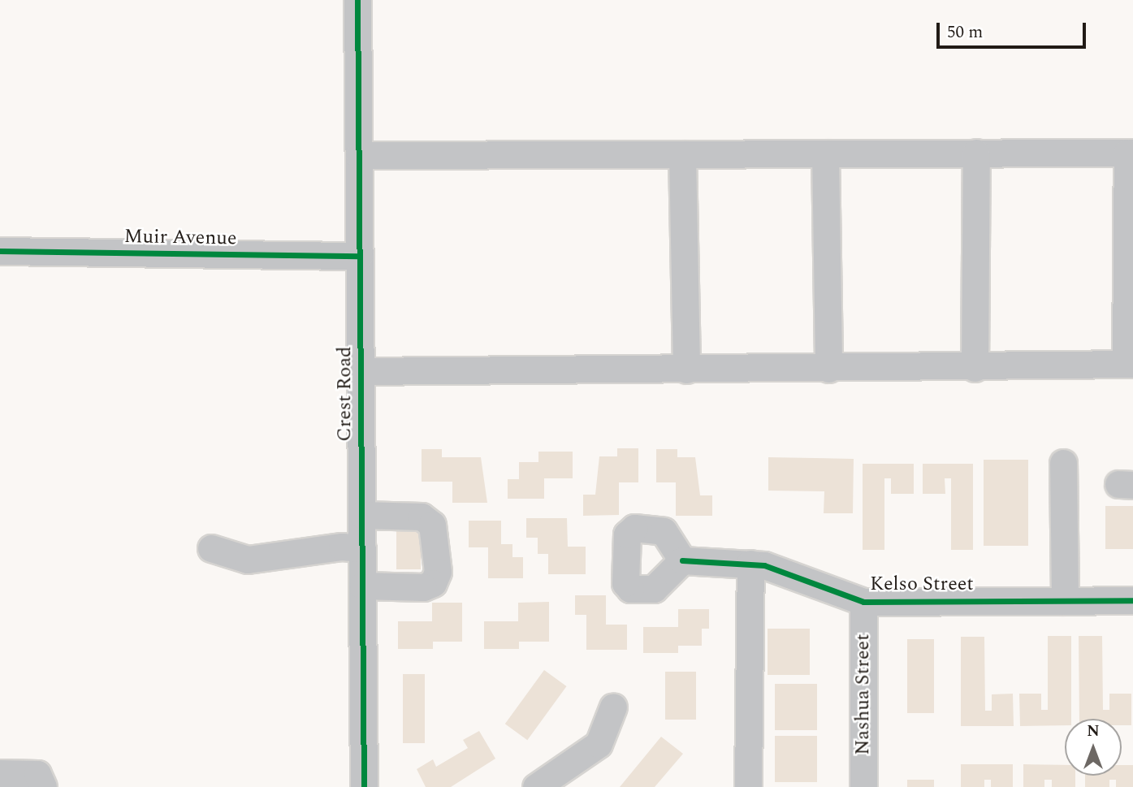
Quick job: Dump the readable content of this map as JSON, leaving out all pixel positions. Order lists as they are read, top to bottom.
{
  "streets": {
    "street": [
      "Muir Avenue",
      "Crest Road",
      "Kelso Street",
      "Nashua Street"
    ]
  },
  "crossings": [
    ["Muir Avenue", "Crest Road"],
    ["Kelso Street", "Nashua Street"]
  ],
  "scale_bar": "50 m",
  "north": "top"
}
